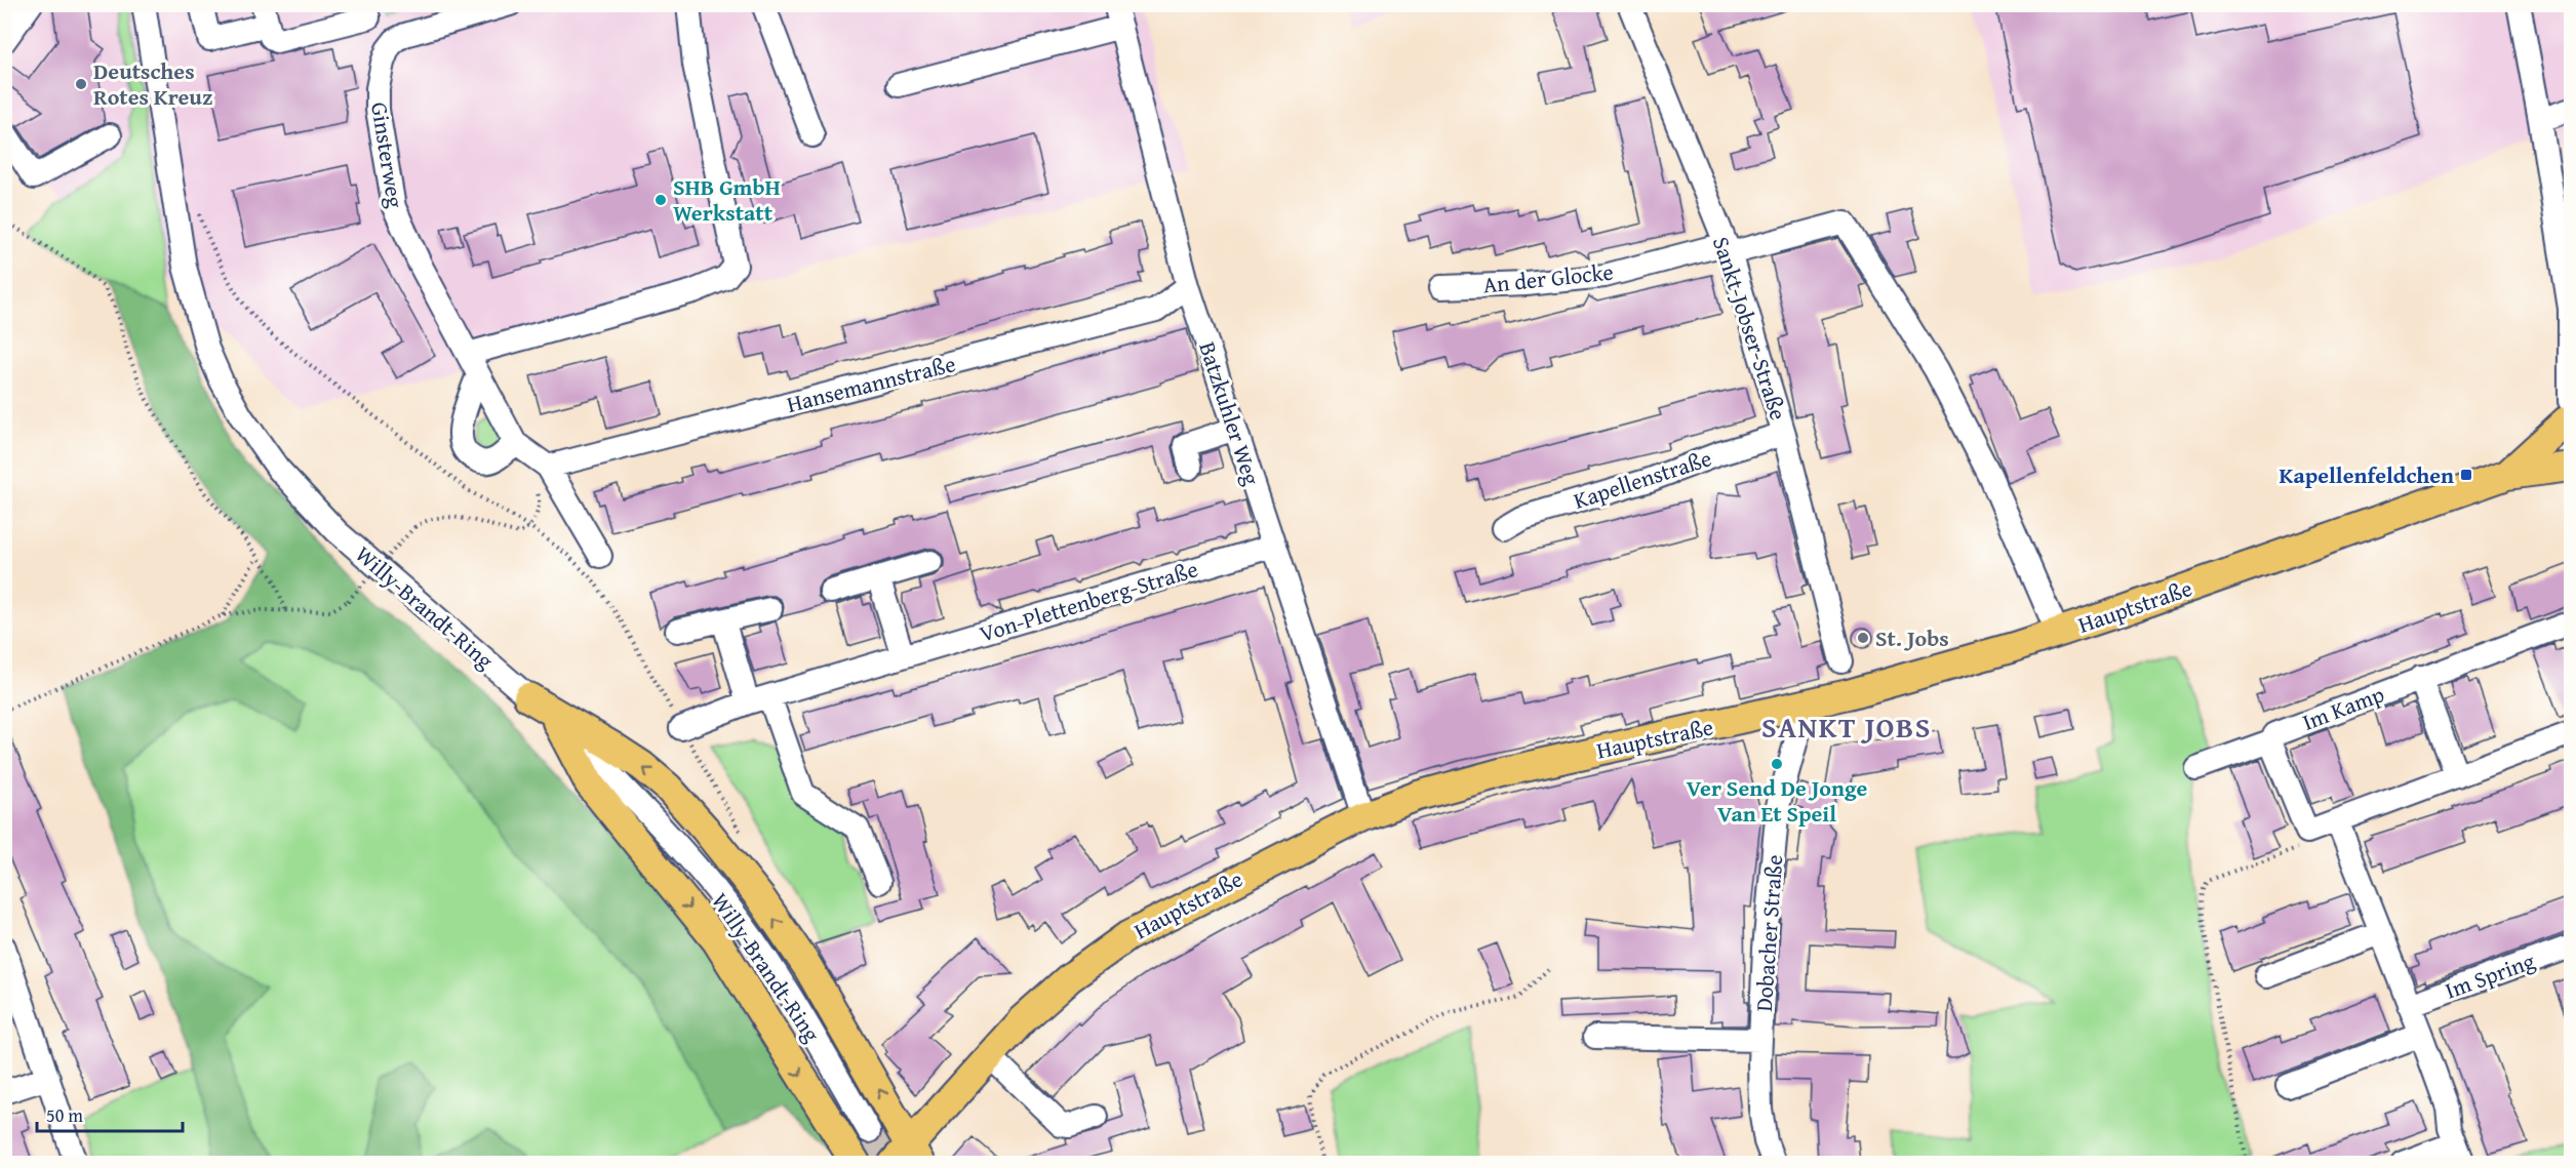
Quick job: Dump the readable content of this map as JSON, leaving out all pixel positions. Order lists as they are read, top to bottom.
{
  "streets": {
    "main road": ["Hauptstraße"],
    "street": [
      "Ginsterweg",
      "An der Glocke",
      "Sankt-Jobser-Straße",
      "Hansemannstraße",
      "Batzkuhler Weg",
      "Kapellenstraße",
      "Von-Plettenberg-Straße",
      "Willy-Brandt-Ring",
      "Im Kamp",
      "Dobacher Straße",
      "Im Spring"
    ]
  },
  "crossings": [
    ["An der Glocke", "Sankt-Jobser-Straße"],
    ["An der Glocke", "Hauptstraße"],
    ["Sankt-Jobser-Straße", "Kapellenstraße"],
    ["Hansemannstraße", "Batzkuhler Weg"],
    ["Batzkuhler Weg", "Von-Plettenberg-Straße"],
    ["Batzkuhler Weg", "Hauptstraße"],
    ["Hauptstraße", "Dobacher Straße"]
  ],
  "districts": ["SANKT JOBS"],
  "places": {
    "other": [
      "Deutsches Rotes Kreuz",
      "SHB GmbH Werkstatt",
      "St. Jobs",
      "Ver Send De Jonge Van Et Speil"
    ],
    "transit": ["Kapellenfeldchen"]
  },
  "scale_bar": "50 m"
}
